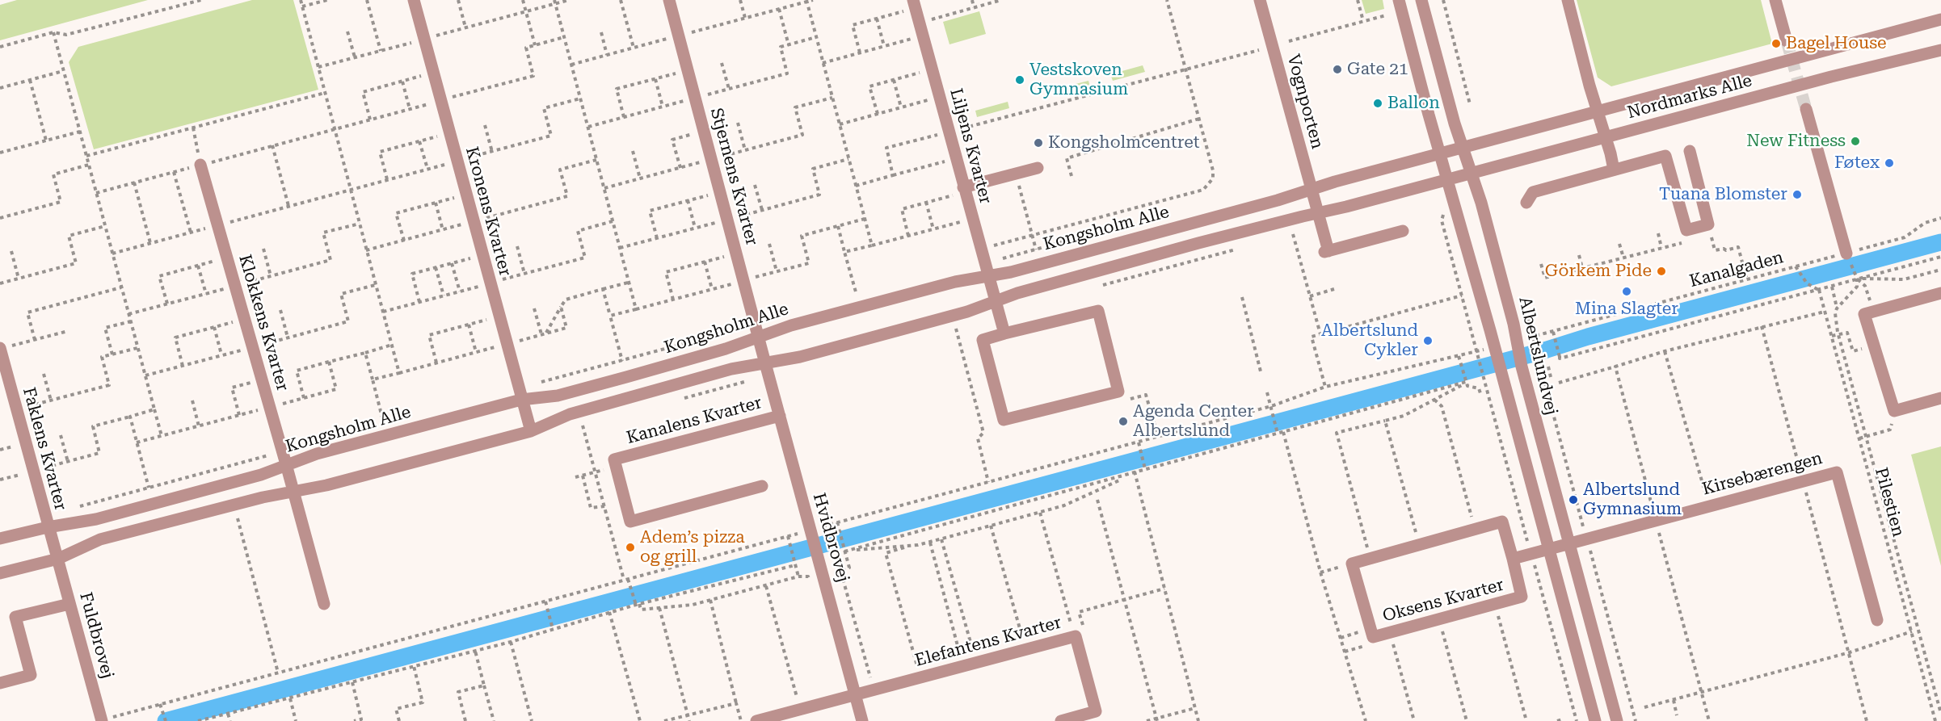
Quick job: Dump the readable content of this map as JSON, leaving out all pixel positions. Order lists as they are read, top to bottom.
{
  "streets": {
    "street": [
      "Nordmarks Alle",
      "Vognporten",
      "Liljens Kvarter",
      "Stjernens Kvarter",
      "Kronens Kvarter",
      "Kongsholm Alle",
      "Klokkens Kvarter",
      "Albertslundvej",
      "Kanalens Kvarter",
      "Faklens Kvarter",
      "Kirsebærengen",
      "Hvidbrovej",
      "Oksens Kvarter",
      "Fuldbrovej",
      "Elefantens Kvarter"
    ],
    "path": ["Kanalgaden", "Pilestien"]
  },
  "crossings": [
    ["Nordmarks Alle", "Kongsholm Alle"],
    ["Nordmarks Alle", "Albertslundvej"],
    ["Vognporten", "Kongsholm Alle"],
    ["Liljens Kvarter", "Kongsholm Alle"],
    ["Stjernens Kvarter", "Kongsholm Alle"],
    ["Stjernens Kvarter", "Hvidbrovej"],
    ["Kronens Kvarter", "Kongsholm Alle"],
    ["Kongsholm Alle", "Klokkens Kvarter"],
    ["Kongsholm Alle", "Albertslundvej"],
    ["Kongsholm Alle", "Faklens Kvarter"],
    ["Albertslundvej", "Kirsebærengen"],
    ["Kanalens Kvarter", "Hvidbrovej"],
    ["Faklens Kvarter", "Fuldbrovej"],
    ["Kirsebærengen", "Oksens Kvarter"],
    ["Hvidbrovej", "Elefantens Kvarter"]
  ],
  "places": [
    "Bagel House",
    "Gate 21",
    "Vestskoven Gymnasium",
    "Ballon",
    "New Fitness",
    "Kongsholmcentret",
    "Føtex",
    "Tuana Blomster",
    "Görkem Pide",
    "Mina Slagter",
    "Albertslund Cykler",
    "Agenda Center Albertslund",
    "Albertslund Gymnasium",
    "Adem’s pizza og grill"
  ]
}
